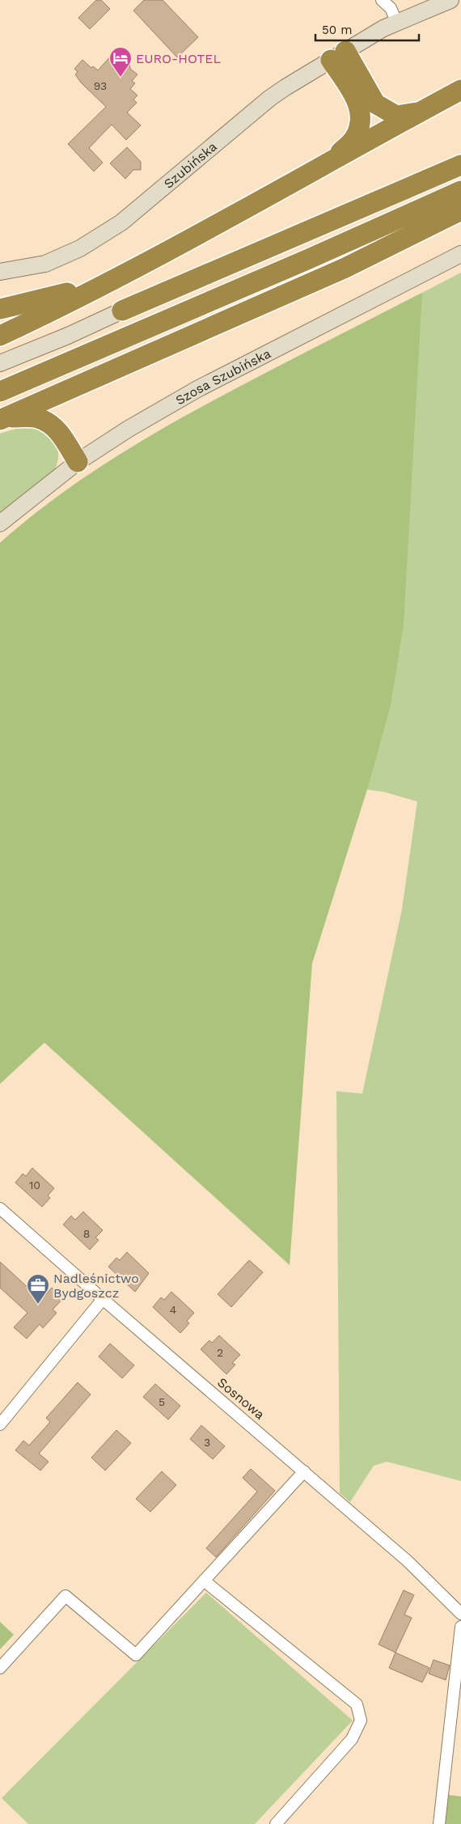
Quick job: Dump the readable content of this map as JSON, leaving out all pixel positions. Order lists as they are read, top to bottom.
{
  "streets": {
    "street": ["Szubińska", "Szosa Szubińska", "Sosnowa"]
  },
  "places": {
    "hotel": ["EURO-HOTEL"],
    "office": ["Nadleśnictwo Bydgoszcz"]
  },
  "house_numbers": [
    "93",
    "10",
    "8",
    "4",
    "2",
    "5",
    "3"
  ],
  "scale_bar": "50 m"
}
